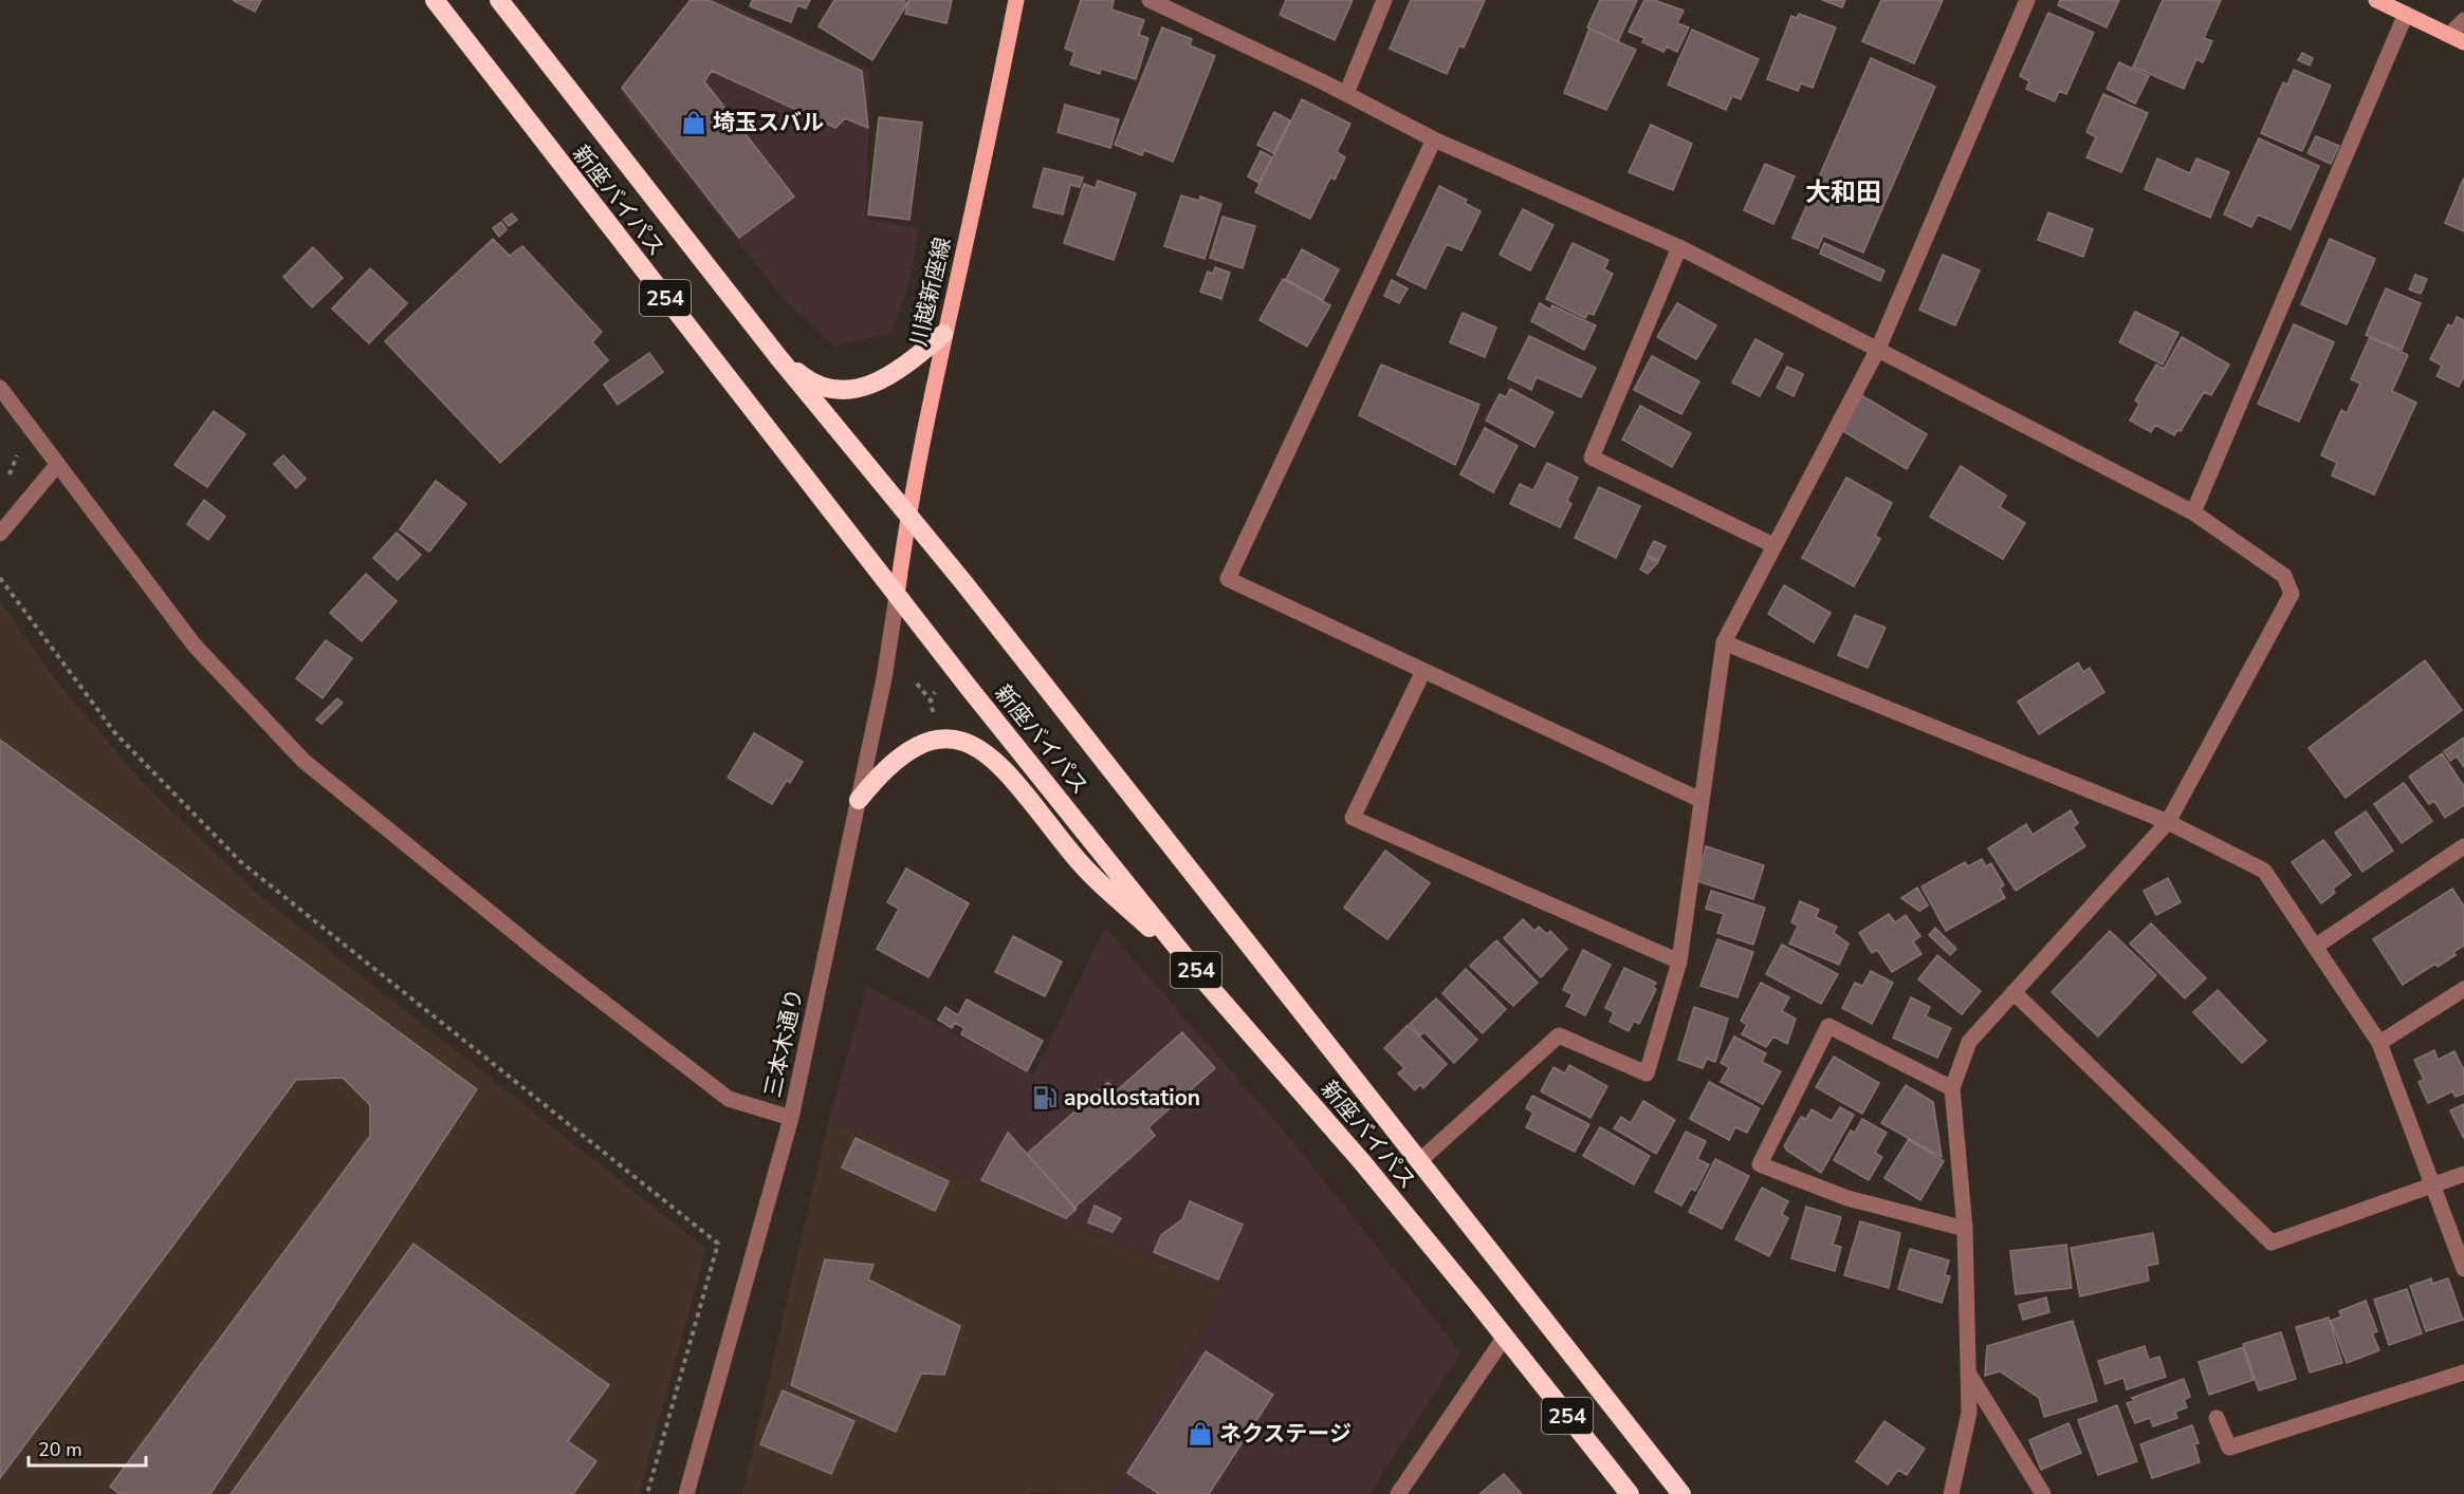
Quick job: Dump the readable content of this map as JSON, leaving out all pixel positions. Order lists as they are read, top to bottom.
{
  "streets": {
    "highway": ["新座バイパス", "254"],
    "main road": ["川越新座線"],
    "street": ["三本木通り"]
  },
  "crossings": [
    ["新座バイパス", "川越新座線"],
    ["新座バイパス", "三本木通り"],
    ["川越新座線", "三本木通り"]
  ],
  "districts": ["大和田"],
  "places": {
    "shop": ["埼玉スバル", "ネクステージ"],
    "fuel station": ["apollostation"]
  },
  "scale_bar": "20 m"
}
